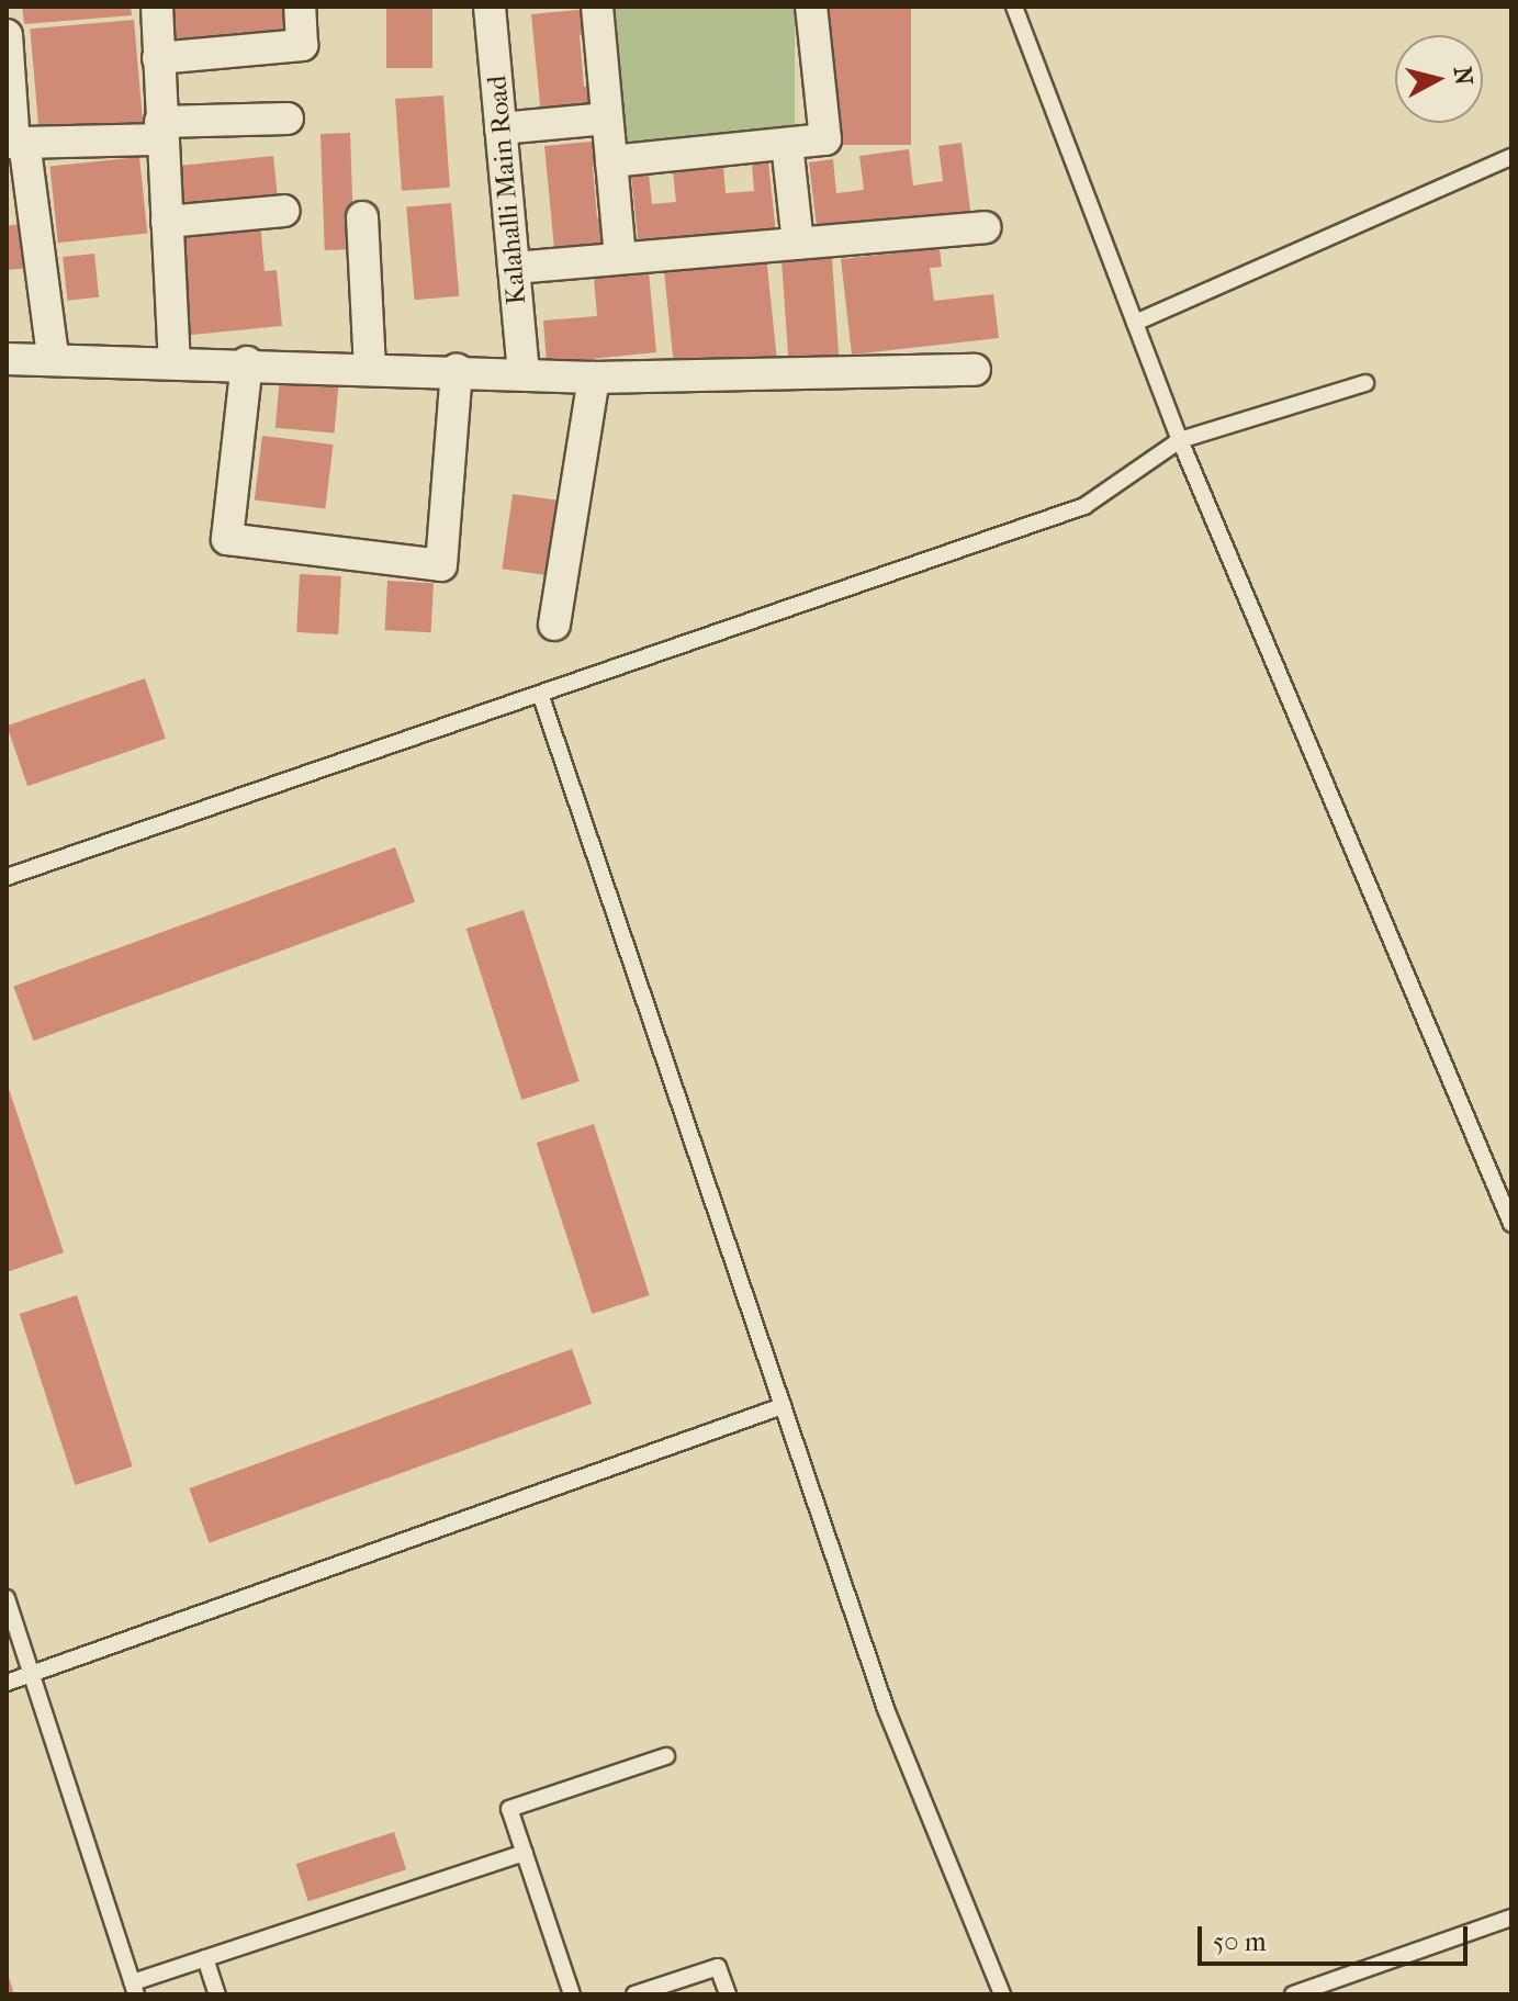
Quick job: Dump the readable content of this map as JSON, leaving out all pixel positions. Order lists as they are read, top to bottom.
{
  "streets": {
    "street": ["Kalahalli Main Road"]
  },
  "scale_bar": "50 m",
  "north": "right"
}
